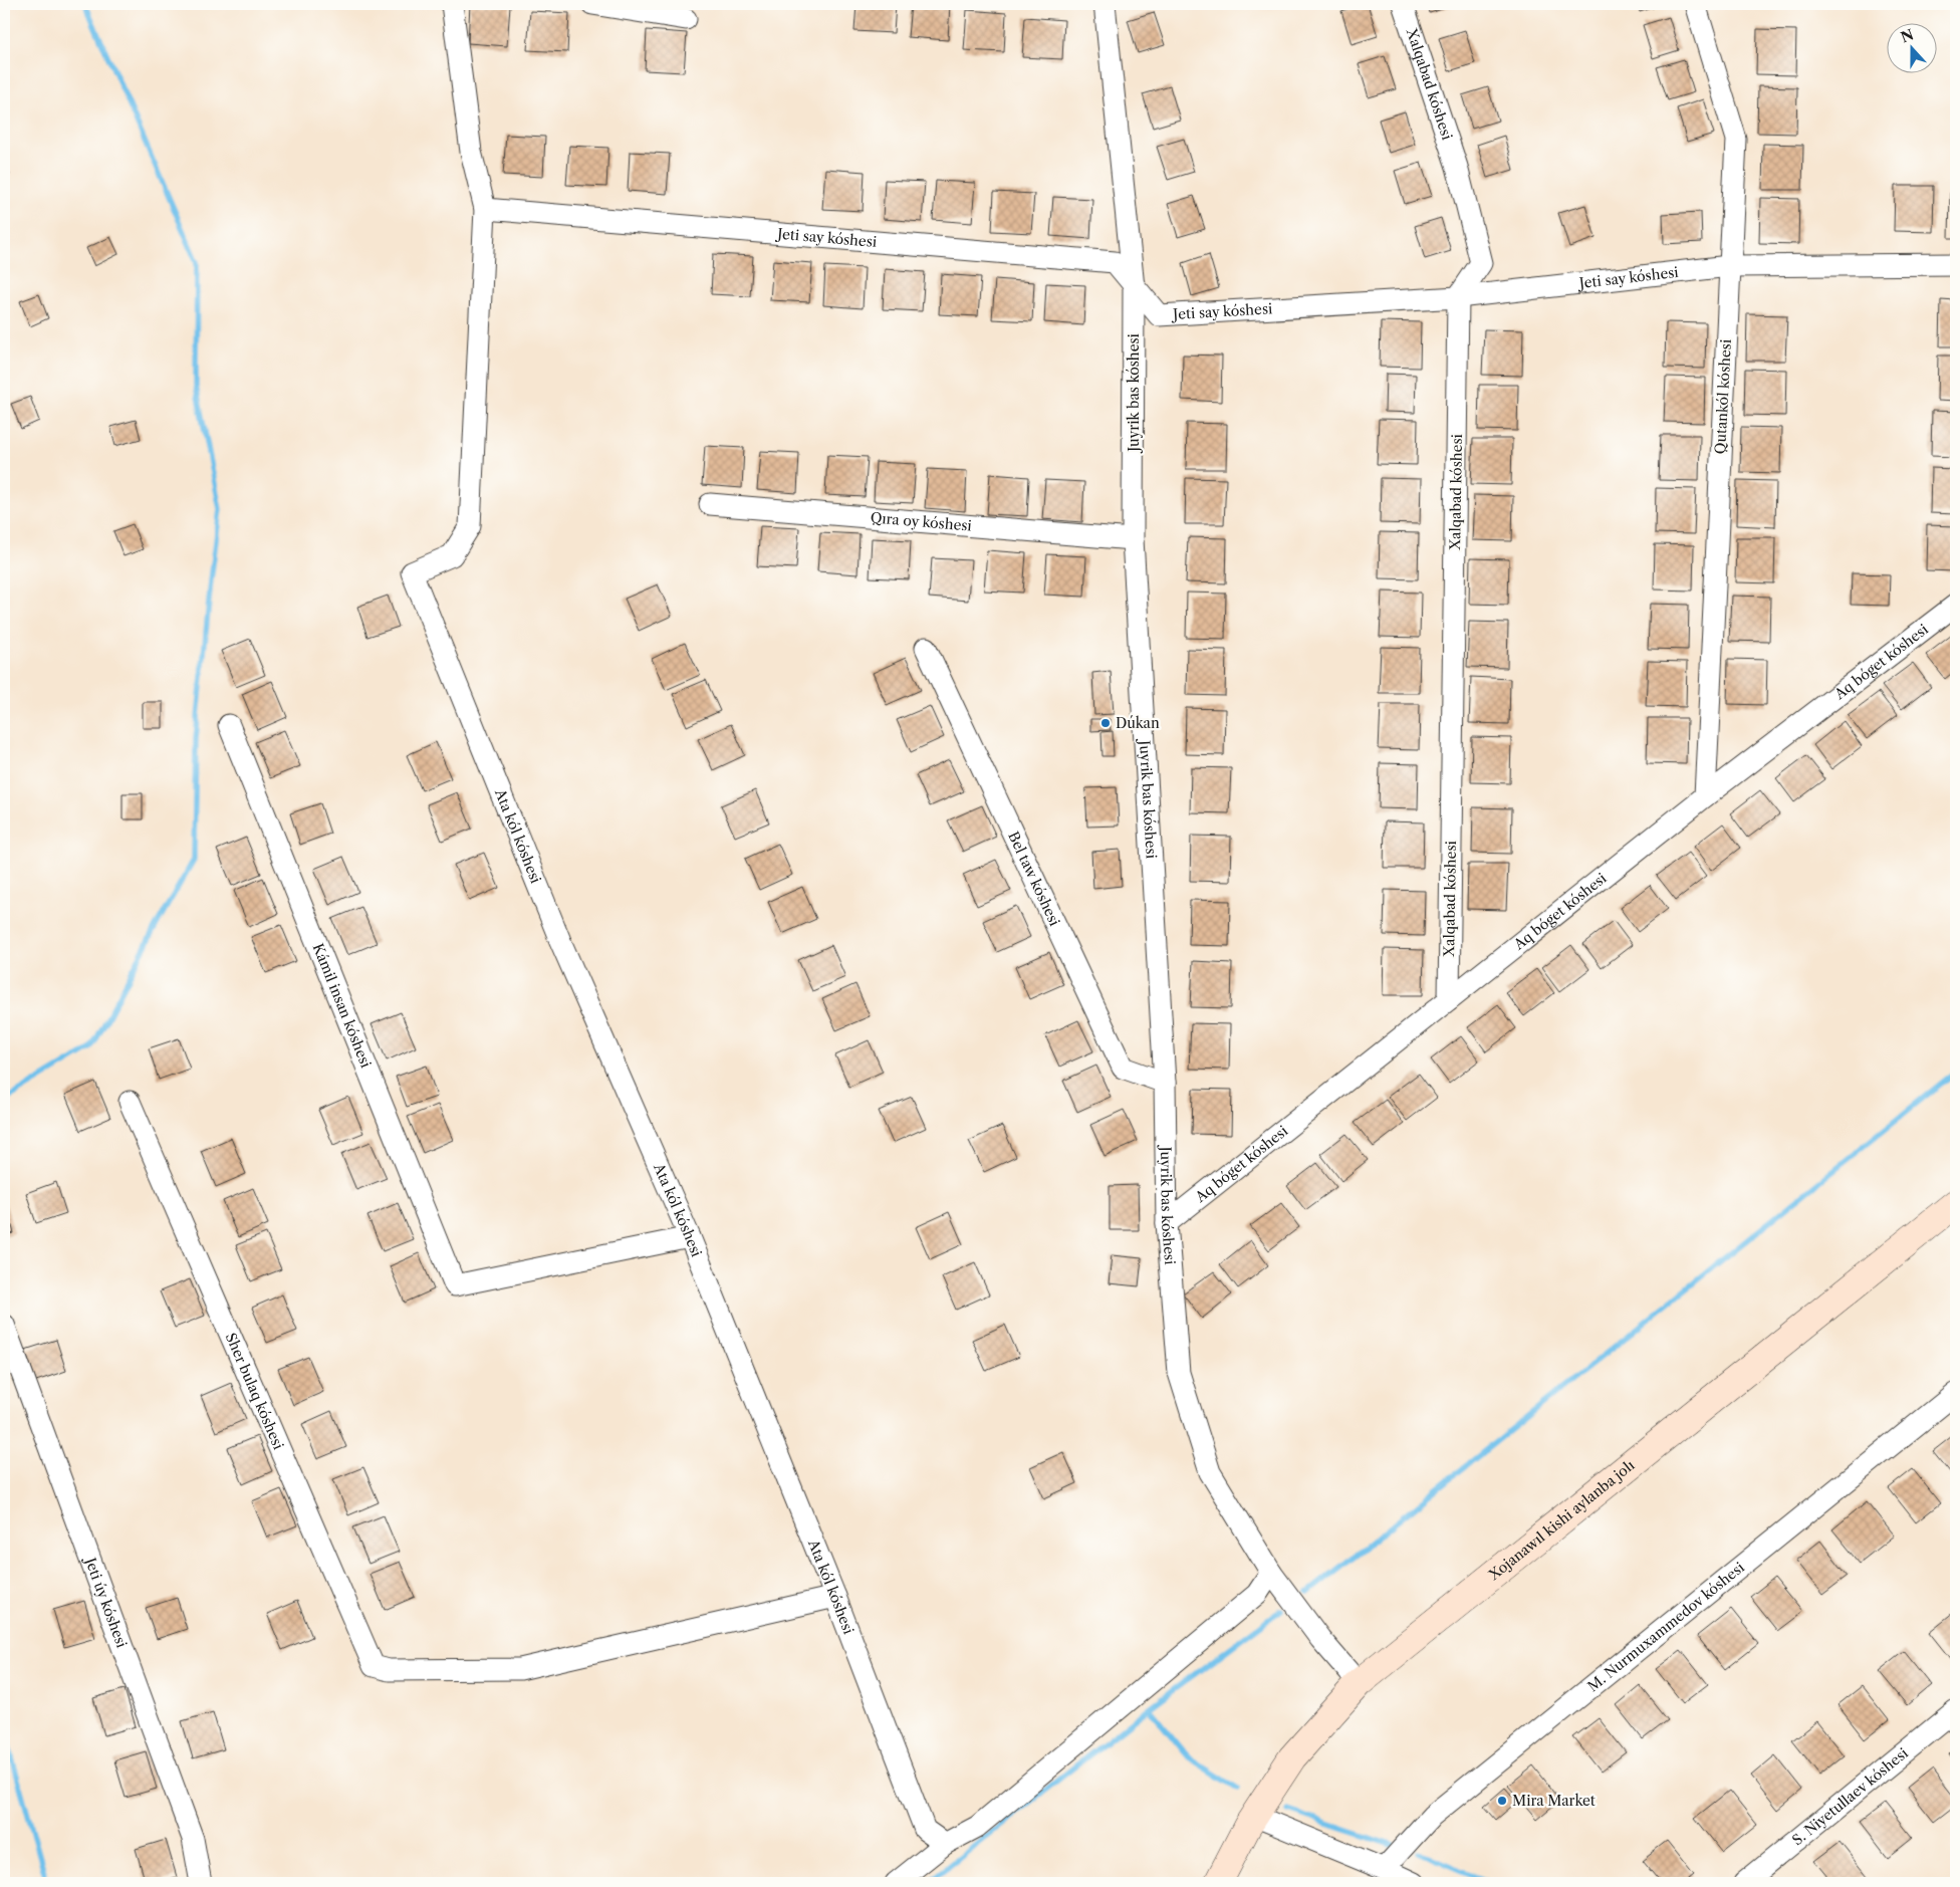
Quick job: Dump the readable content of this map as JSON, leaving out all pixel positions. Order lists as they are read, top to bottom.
{
  "streets": {
    "main road": ["Xojanawıl kishi aylanba jolı"],
    "street": [
      "Xalqabad kóshesi",
      "Jeti say kóshesi",
      "Juyrik bas kóshesi",
      "Qutankól kóshesi",
      "Qıra oy kóshesi",
      "Aq bóget kóshesi",
      "Ata kól kóshesi",
      "Bel taw kóshesi",
      "Kámil insan kóshesi",
      "Sher bulaq kóshesi",
      "Jeti úy kóshesi",
      "M. Nurmuxammedov kóshesi",
      "S. Niyetullaev kóshesi"
    ]
  },
  "crossings": [
    ["Xalqabad kóshesi", "Jeti say kóshesi"],
    ["Xalqabad kóshesi", "Aq bóget kóshesi"],
    ["Jeti say kóshesi", "Juyrik bas kóshesi"],
    ["Jeti say kóshesi", "Qutankól kóshesi"],
    ["Jeti say kóshesi", "Ata kól kóshesi"],
    ["Juyrik bas kóshesi", "Qıra oy kóshesi"],
    ["Juyrik bas kóshesi", "Aq bóget kóshesi"],
    ["Juyrik bas kóshesi", "Bel taw kóshesi"],
    ["Juyrik bas kóshesi", "Xojanawıl kishi aylanba jolı"],
    ["Qutankól kóshesi", "Aq bóget kóshesi"],
    ["Ata kól kóshesi", "Kámil insan kóshesi"],
    ["Ata kól kóshesi", "Sher bulaq kóshesi"]
  ],
  "places": ["Dúkan", "Mira Market"],
  "north": "top"
}
